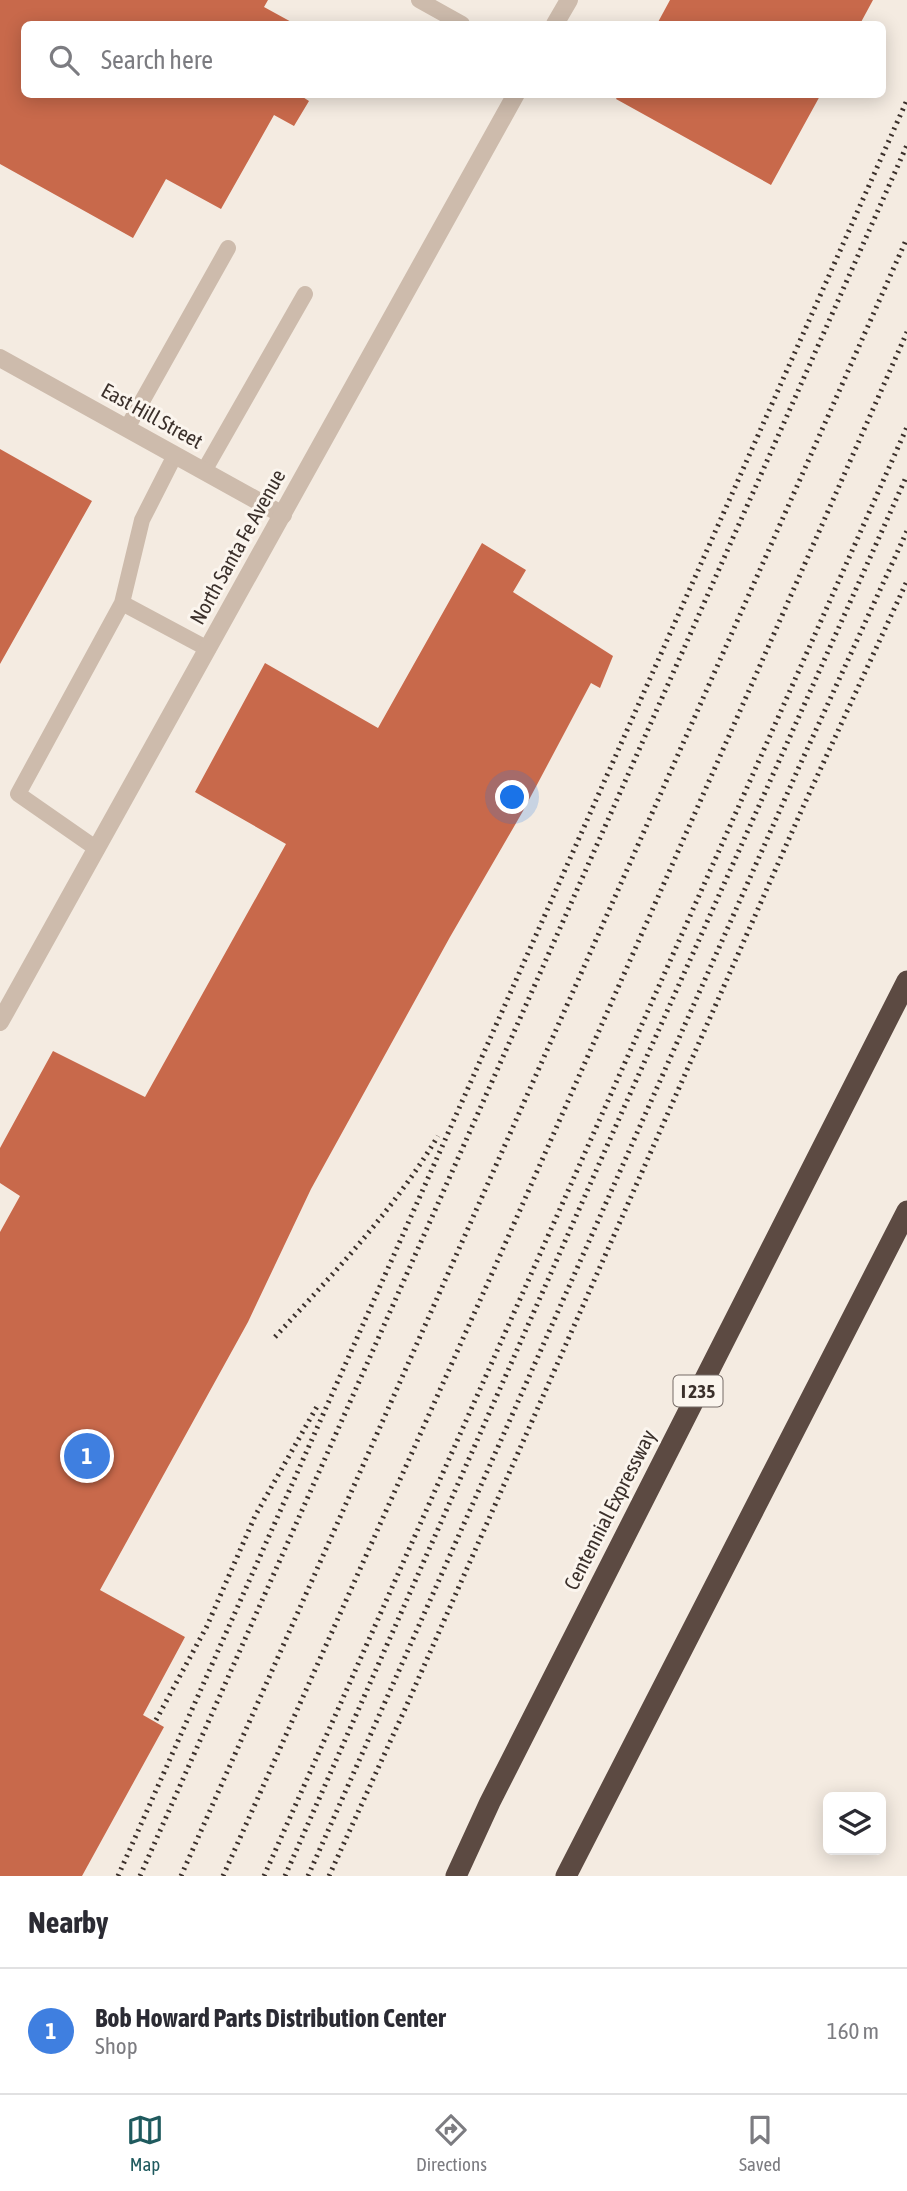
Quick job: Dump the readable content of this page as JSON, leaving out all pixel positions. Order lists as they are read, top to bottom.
{
  "streets": {
    "highway": ["I 235", "Centennial Expressway"],
    "street": ["East Hill Street", "North Santa Fe Avenue"]
  },
  "crossings": [
    ["East Hill Street", "North Santa Fe Avenue"]
  ],
  "page": {
    "search": "Search here",
    "pins": "1",
    "heading": "Nearby",
    "list": [
      {
        "mark": "1",
        "name": "Bob Howard Parts Distribution Center",
        "note": "Shop",
        "value": "160 m"
      }
    ],
    "nav": ["Map", "Directions", "Saved"]
  }
}
